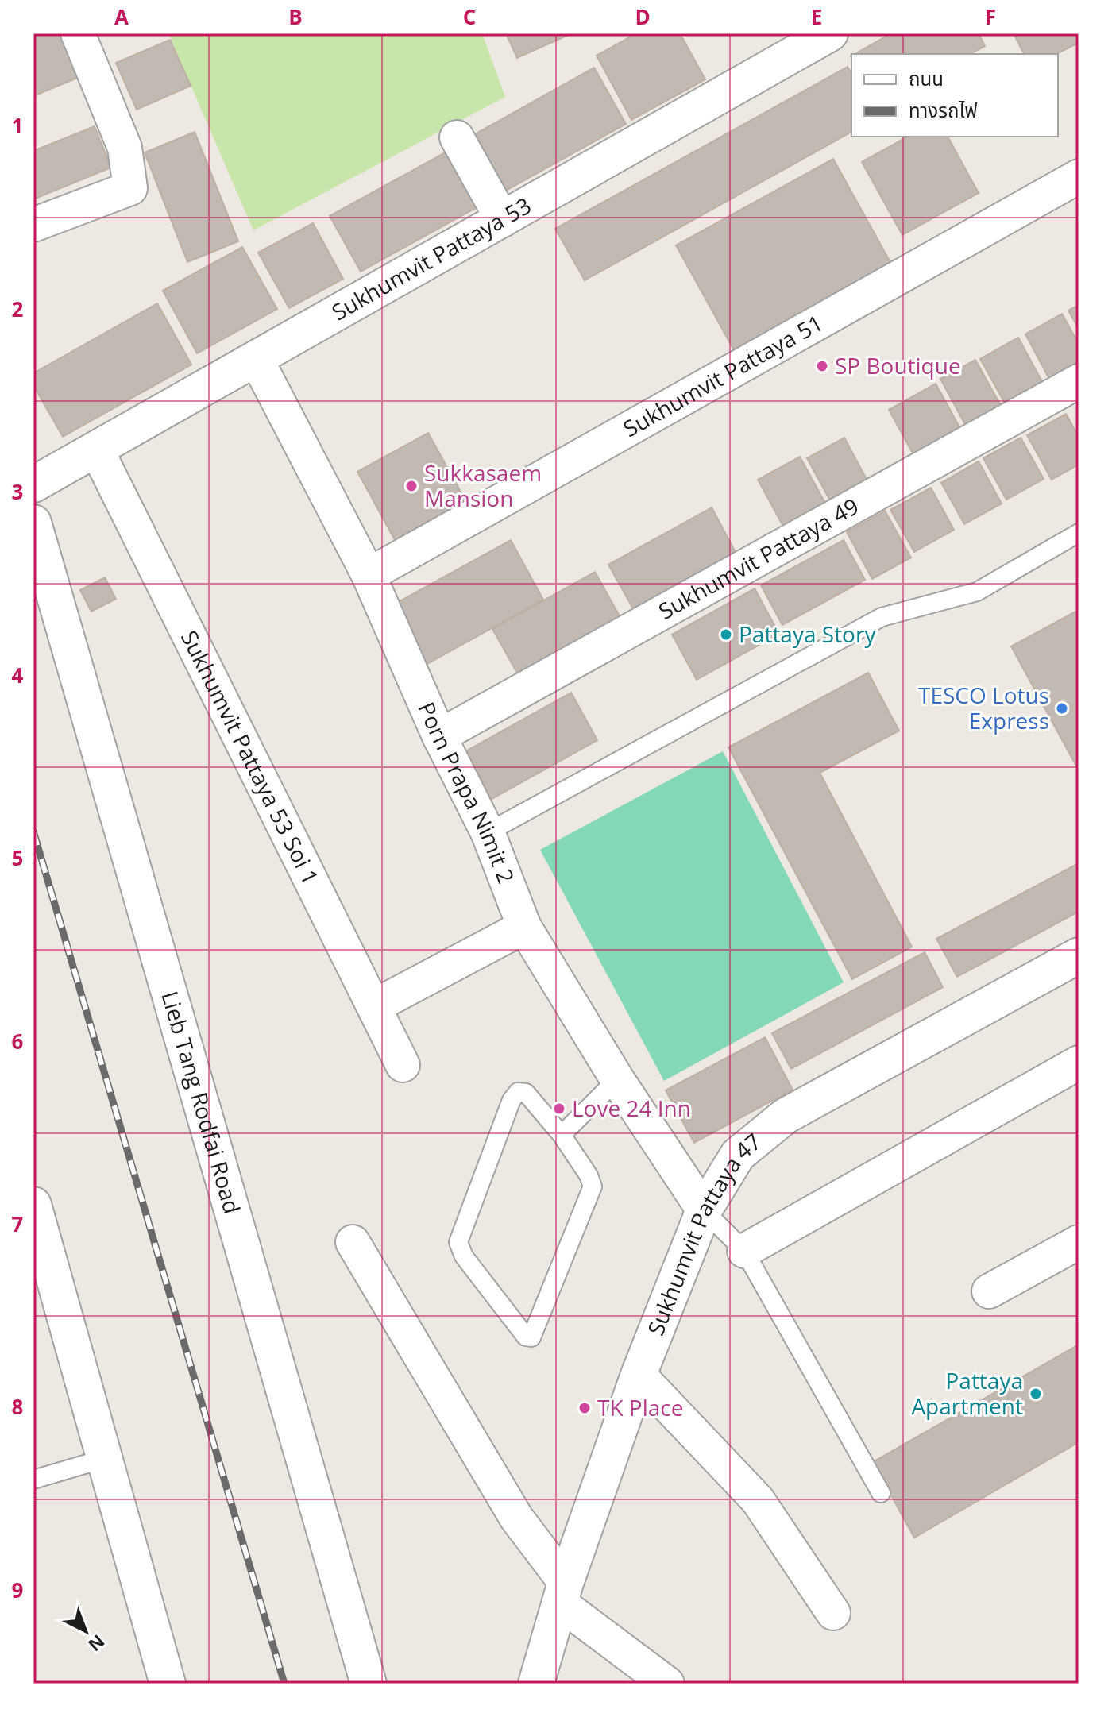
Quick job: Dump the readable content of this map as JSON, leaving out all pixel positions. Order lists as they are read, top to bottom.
{
  "streets": {
    "street": [
      "Sukhumvit Pattaya 53",
      "Sukhumvit Pattaya 51",
      "Sukhumvit Pattaya 49",
      "Sukhumvit Pattaya 53 Soi 1",
      "Porn Prapa Nimit 2",
      "Lieb Tang Rodfai Road",
      "Sukhumvit Pattaya 47"
    ]
  },
  "crossings": [
    ["Sukhumvit Pattaya 53", "Sukhumvit Pattaya 53 Soi 1"],
    ["Sukhumvit Pattaya 53", "Porn Prapa Nimit 2"],
    ["Sukhumvit Pattaya 51", "Porn Prapa Nimit 2"],
    ["Sukhumvit Pattaya 49", "Porn Prapa Nimit 2"],
    ["Porn Prapa Nimit 2", "Sukhumvit Pattaya 47"]
  ],
  "places": [
    "SP Boutique",
    "Sukkasaem Mansion",
    "Pattaya Story",
    "TESCO Lotus Express",
    "Love 24 Inn",
    "Pattaya Apartment",
    "TK Place"
  ],
  "legend": ["ถนน", "ทางรถไฟ"],
  "north": "bottom right",
  "grid": {
    "columns": [
      "A",
      "B",
      "C",
      "D",
      "E",
      "F"
    ],
    "rows": [
      "1",
      "2",
      "3",
      "4",
      "5",
      "6",
      "7",
      "8",
      "9"
    ]
  }
}
